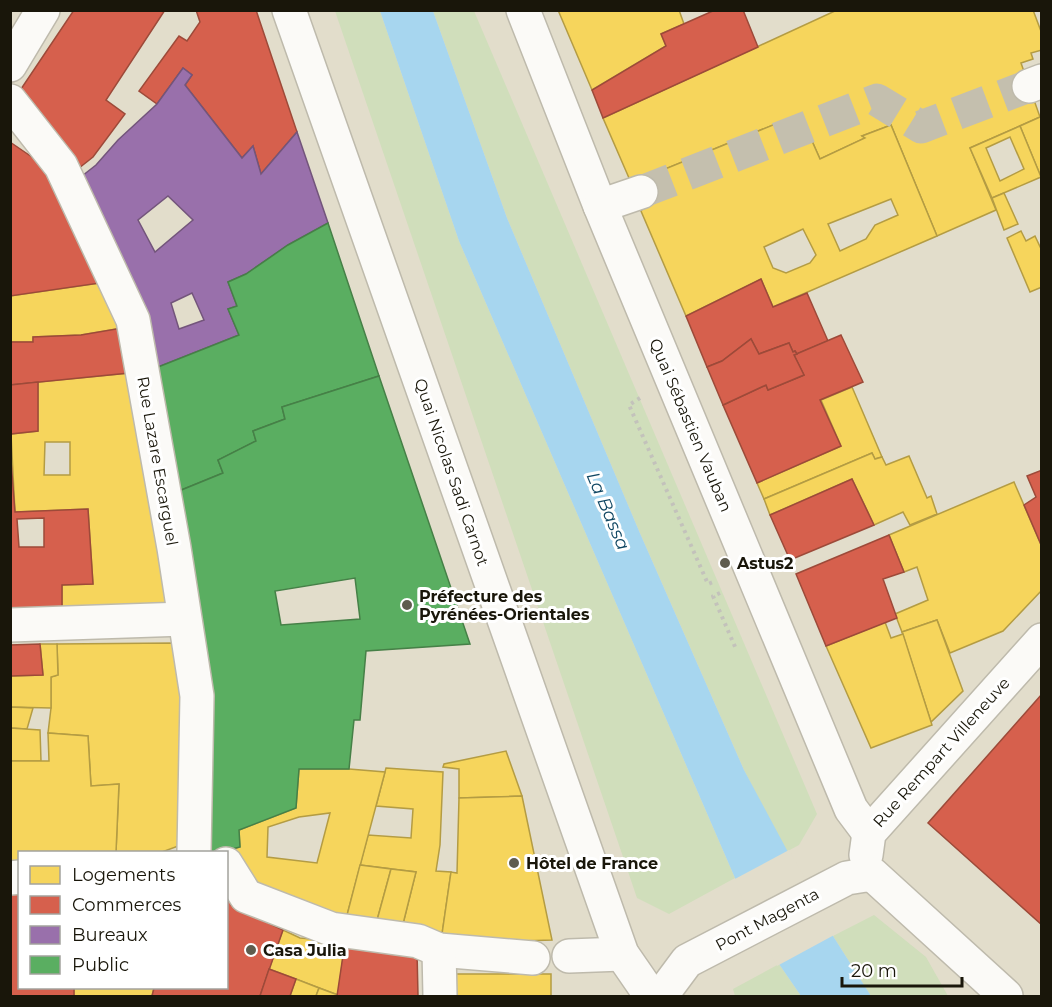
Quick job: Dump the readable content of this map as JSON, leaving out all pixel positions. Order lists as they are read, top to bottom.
{
  "streets": {
    "street": [
      "Quai Sébastien Vauban",
      "Rue Lazare Escarguel",
      "Quai Nicolas Sadi Carnot",
      "Rue Rempart Villeneuve",
      "Pont Magenta"
    ]
  },
  "crossings": [
    ["Quai Sébastien Vauban", "Rue Rempart Villeneuve"],
    ["Rue Rempart Villeneuve", "Pont Magenta"]
  ],
  "water": ["La Bassa"],
  "places": [
    "Astus2",
    "Préfecture des Pyrénées-Orientales",
    "Hôtel de France",
    "Casa Julia"
  ],
  "legend": [
    "Logements",
    "Commerces",
    "Bureaux",
    "Public"
  ],
  "scale_bar": "20 m"
}
